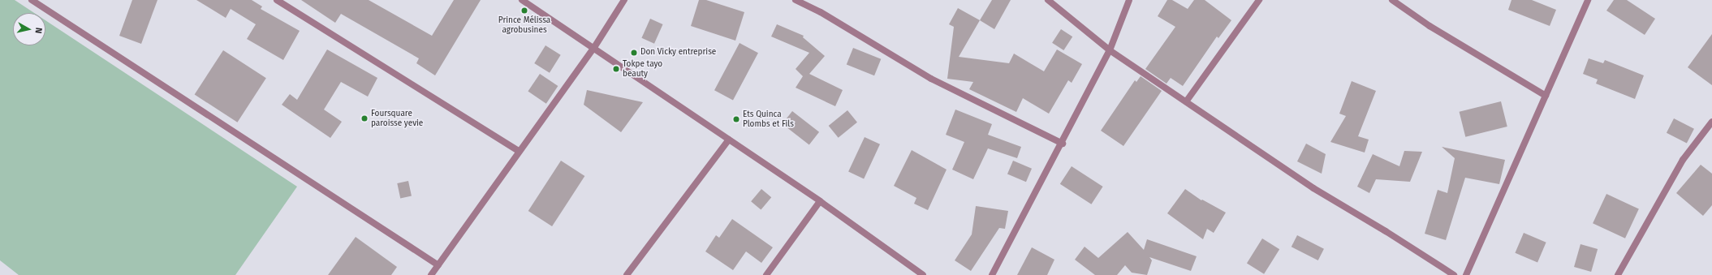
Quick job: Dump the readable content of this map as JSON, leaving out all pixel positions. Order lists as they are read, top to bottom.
{
  "places": [
    "Prince Mélissa agrobusines",
    "Don Vicky entreprise",
    "Tokpe tayo beauty",
    "Foursquare paroisse yevie",
    "Ets Quinca Plombs et Fils"
  ],
  "north": "right"
}
